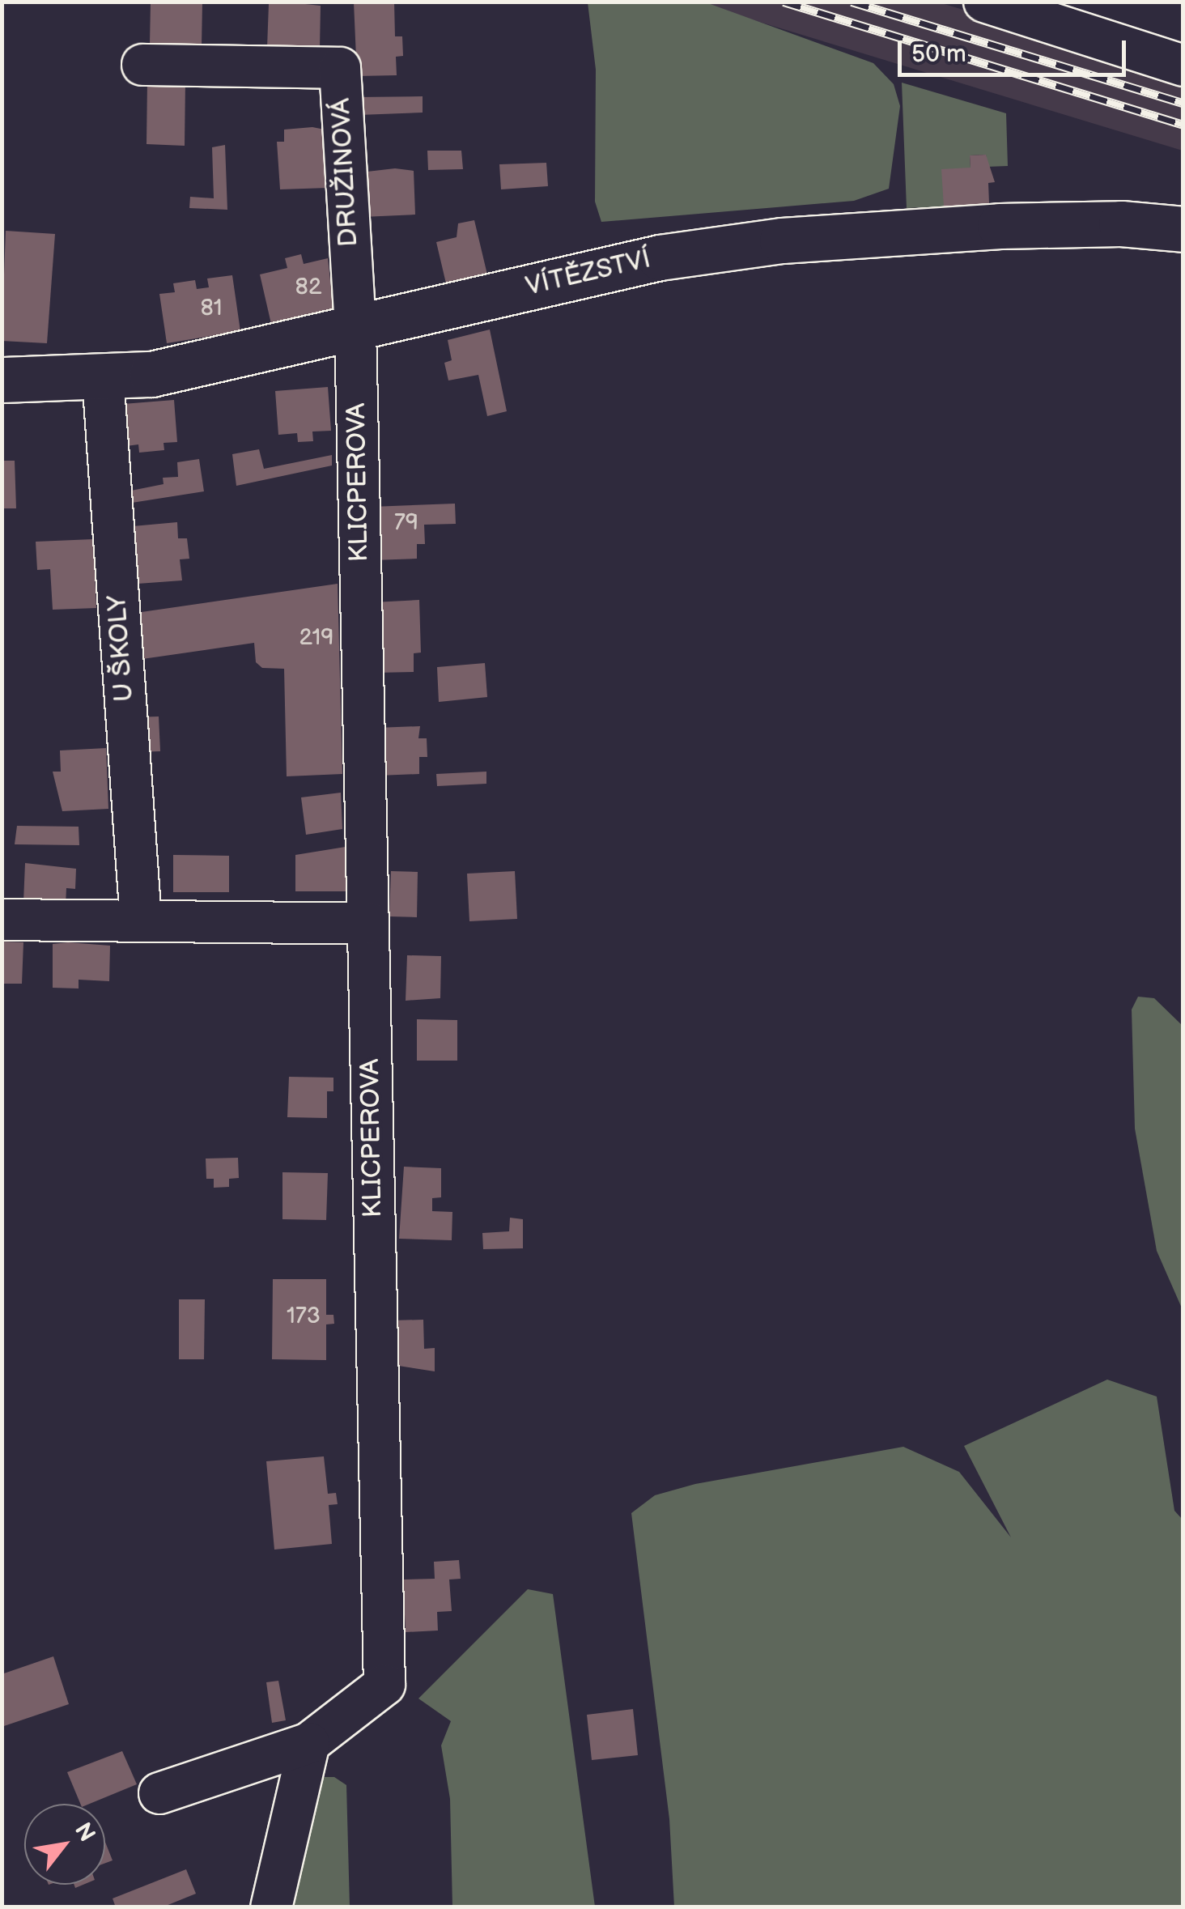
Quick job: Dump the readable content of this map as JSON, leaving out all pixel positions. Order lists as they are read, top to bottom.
{
  "streets": {
    "main road": ["VÍTĚZSTVÍ"],
    "street": ["DRUŽINOVÁ", "KLICPEROVA", "U ŠKOLY"]
  },
  "crossings": [
    ["DRUŽINOVÁ", "VÍTĚZSTVÍ"],
    ["DRUŽINOVÁ", "KLICPEROVA"],
    ["VÍTĚZSTVÍ", "KLICPEROVA"],
    ["VÍTĚZSTVÍ", "U ŠKOLY"]
  ],
  "house_numbers": [
    "82",
    "81",
    "79",
    "219",
    "173"
  ],
  "scale_bar": "50 m",
  "north": "top right"
}
